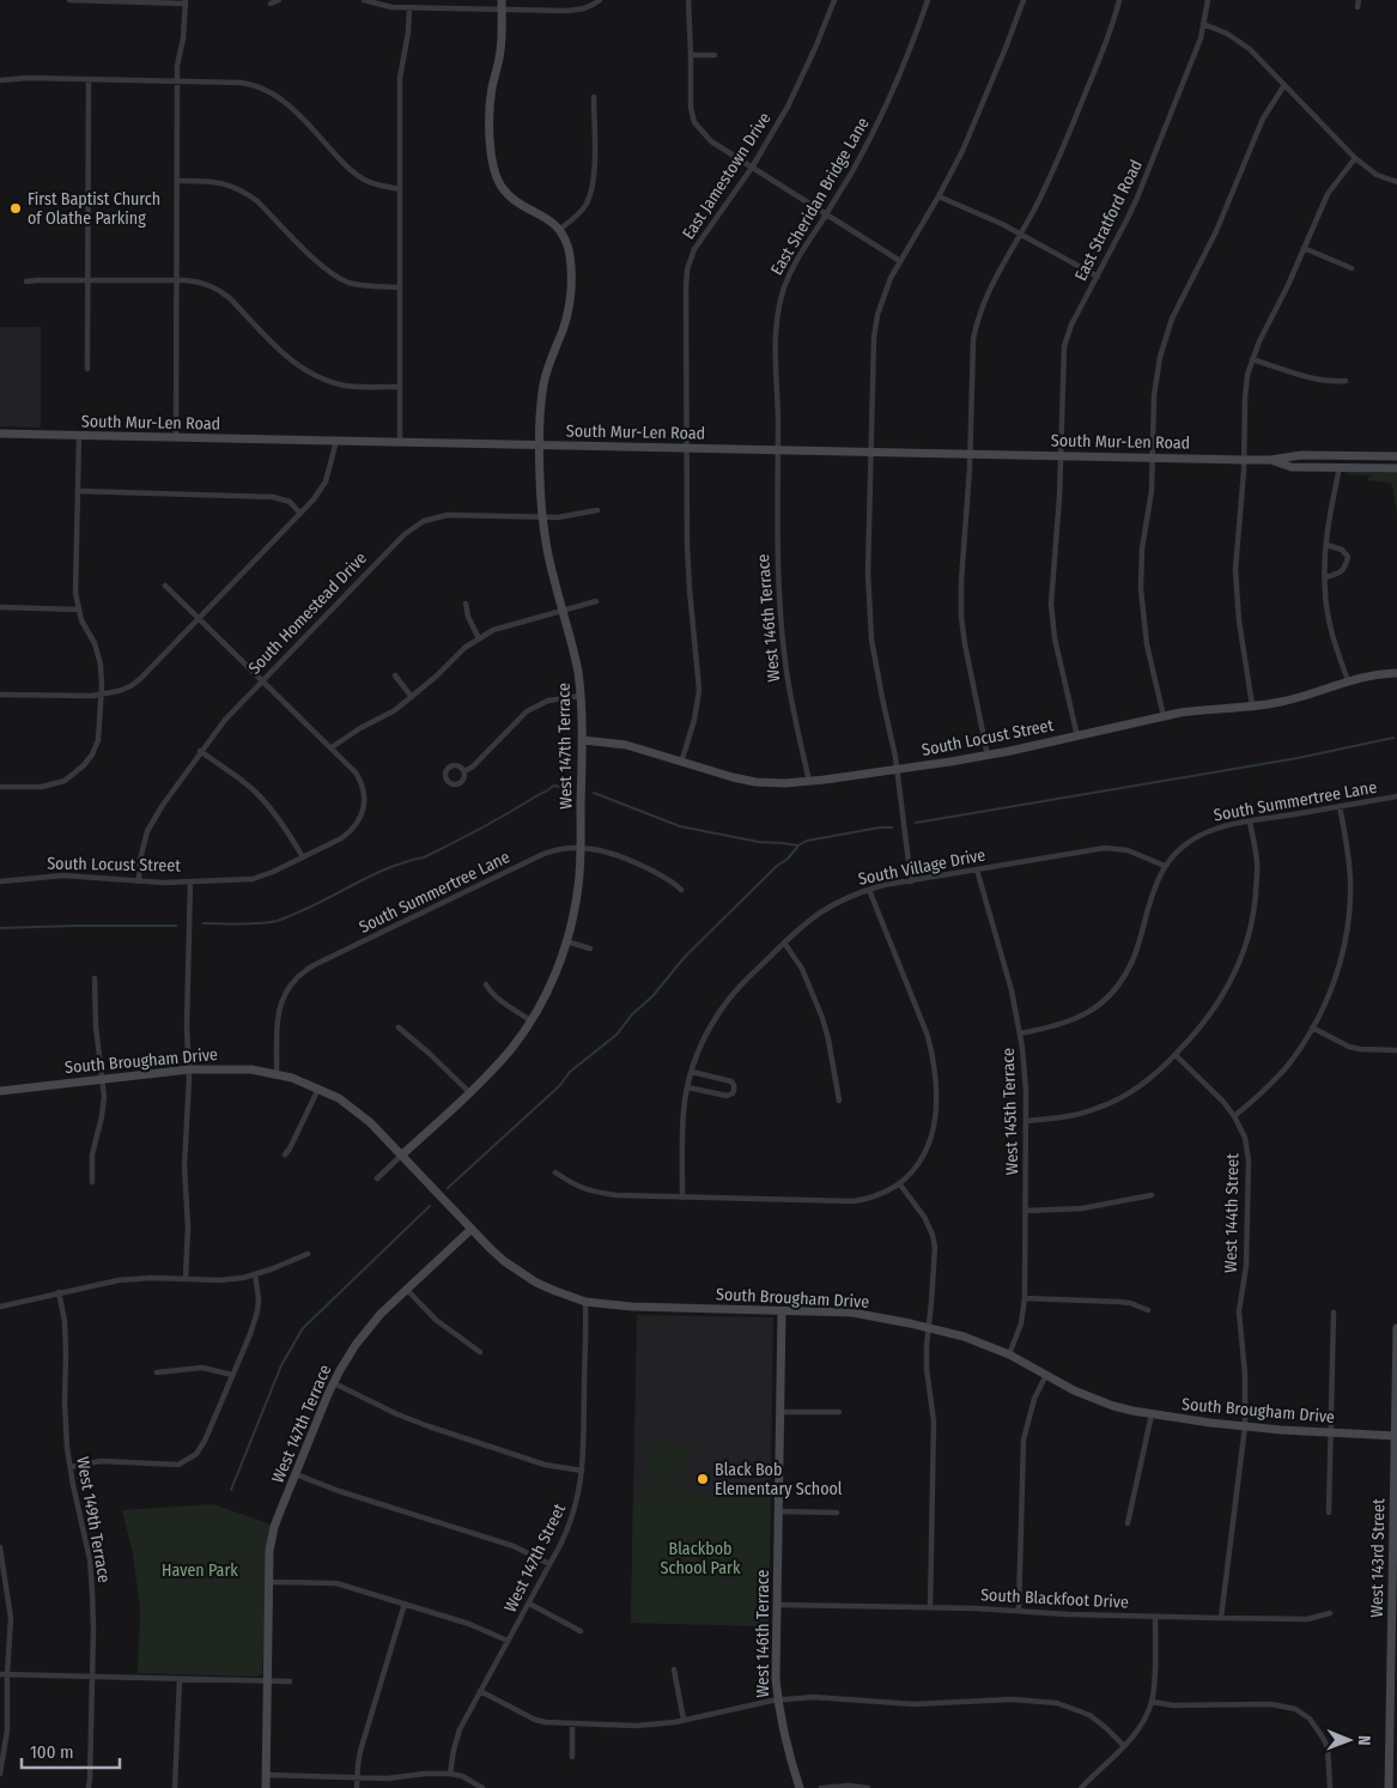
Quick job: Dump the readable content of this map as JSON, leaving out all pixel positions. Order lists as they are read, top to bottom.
{
  "streets": {
    "street": [
      "East Jamestown Drive",
      "East Sheridan Bridge Lane",
      "East Stratford Road",
      "South Mur-Len Road",
      "South Homestead Drive",
      "West 146th Terrace",
      "South Locust Street",
      "West 147th Terrace",
      "South Summertree Lane",
      "South Village Drive",
      "South Brougham Drive",
      "West 145th Terrace",
      "West 144th Street",
      "West 149th Terrace",
      "West 147th Street",
      "West 143rd Street",
      "South Blackfoot Drive"
    ]
  },
  "crossings": [
    ["East Jamestown Drive", "South Mur-Len Road"],
    ["East Sheridan Bridge Lane", "South Mur-Len Road"],
    ["East Sheridan Bridge Lane", "West 146th Terrace"],
    ["East Stratford Road", "South Mur-Len Road"],
    ["East Stratford Road", "South Locust Street"],
    ["South Mur-Len Road", "West 146th Terrace"],
    ["South Mur-Len Road", "West 147th Terrace"],
    ["South Homestead Drive", "South Locust Street"],
    ["South Homestead Drive", "West 147th Terrace"],
    ["West 146th Terrace", "South Locust Street"],
    ["West 146th Terrace", "South Brougham Drive"],
    ["West 146th Terrace", "South Blackfoot Drive"],
    ["South Locust Street", "West 147th Terrace"],
    ["West 147th Terrace", "South Summertree Lane"],
    ["West 147th Terrace", "South Brougham Drive"],
    ["South Summertree Lane", "South Village Drive"],
    ["South Summertree Lane", "South Brougham Drive"],
    ["South Summertree Lane", "West 145th Terrace"],
    ["South Village Drive", "West 145th Terrace"],
    ["South Brougham Drive", "West 145th Terrace"],
    ["South Brougham Drive", "West 144th Street"],
    ["South Brougham Drive", "West 147th Street"],
    ["South Brougham Drive", "West 143rd Street"],
    ["West 144th Street", "South Blackfoot Drive"]
  ],
  "parks": ["Blackbob School Park", "Haven Park"],
  "places": ["First Baptist Church of Olathe Parking", "Black Bob Elementary School"],
  "scale_bar": "100 m",
  "north": "right"
}
